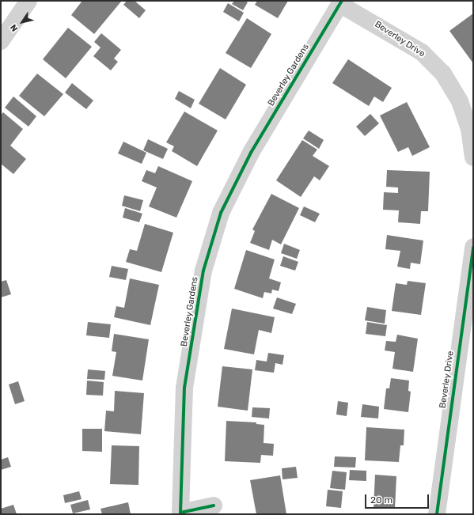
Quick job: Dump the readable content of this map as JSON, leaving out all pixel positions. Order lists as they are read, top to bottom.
{
  "streets": {
    "street": ["Beverley Drive", "Beverley Gardens"]
  },
  "crossings": [
    ["Beverley Drive", "Beverley Gardens"]
  ],
  "scale_bar": "20 m",
  "north": "bottom left"
}
